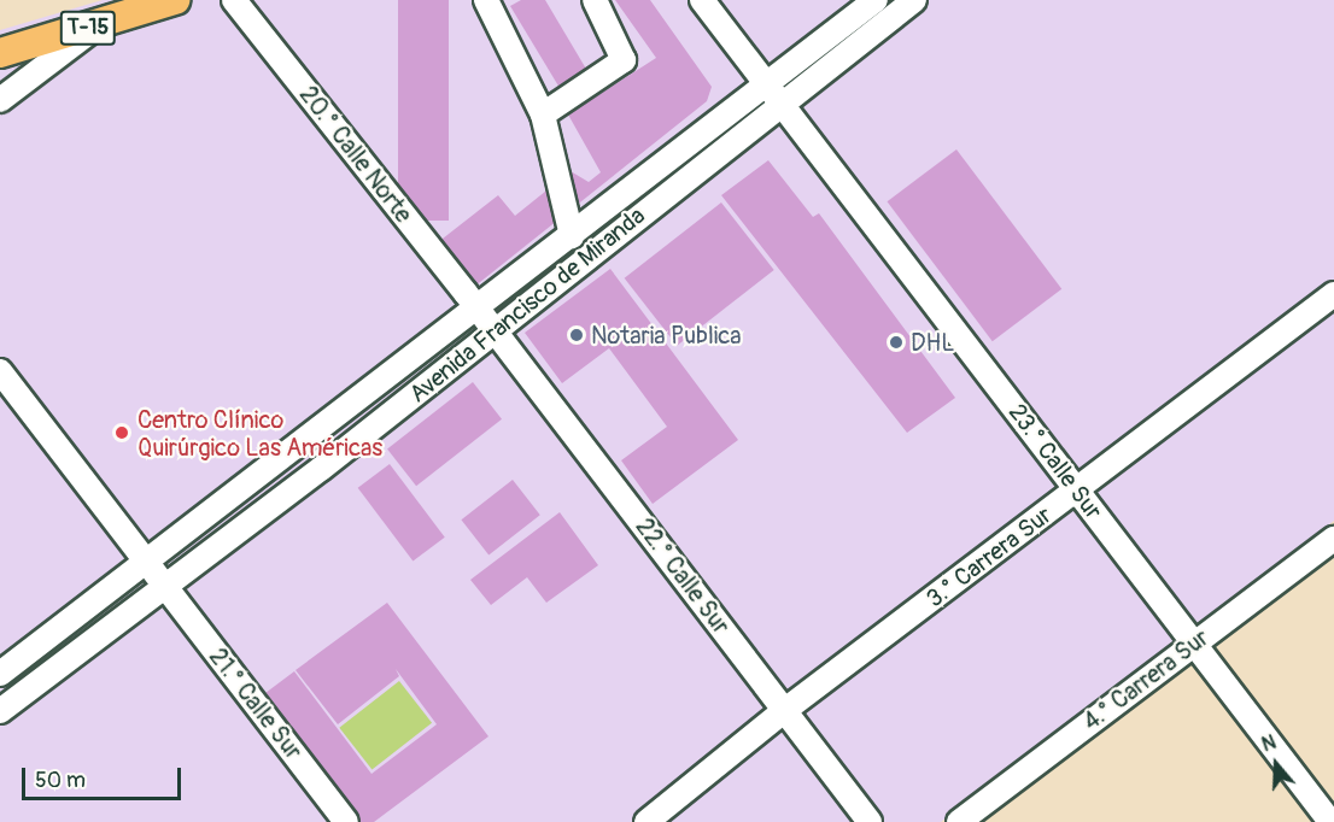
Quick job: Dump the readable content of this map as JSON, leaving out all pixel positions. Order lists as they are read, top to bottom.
{
  "streets": {
    "main road": ["T-15"],
    "street": [
      "20.° Calle Norte",
      "Avenida Francisco de Miranda",
      "23.° Calle Sur",
      "3.° Carrera Sur",
      "22.° Calle Sur",
      "4.° Carrera Sur",
      "21.° Calle Sur"
    ]
  },
  "crossings": [
    ["20.° Calle Norte", "Avenida Francisco de Miranda"],
    ["20.° Calle Norte", "22.° Calle Sur"],
    ["Avenida Francisco de Miranda", "23.° Calle Sur"],
    ["Avenida Francisco de Miranda", "22.° Calle Sur"],
    ["Avenida Francisco de Miranda", "21.° Calle Sur"],
    ["23.° Calle Sur", "3.° Carrera Sur"],
    ["23.° Calle Sur", "4.° Carrera Sur"],
    ["3.° Carrera Sur", "22.° Calle Sur"]
  ],
  "places": ["Notaria Publica", "DHL", "Centro Clínico Quirúrgico Las Américas"],
  "scale_bar": "50 m",
  "north": "top"
}
